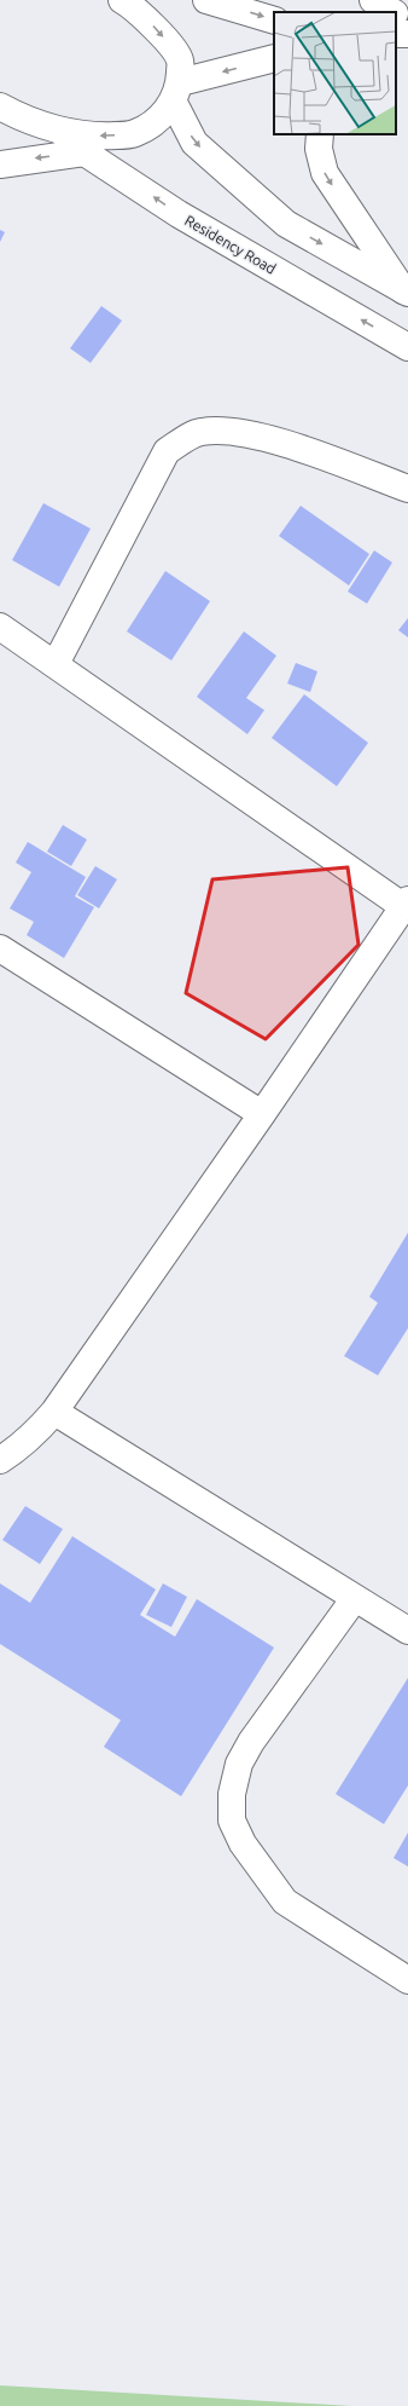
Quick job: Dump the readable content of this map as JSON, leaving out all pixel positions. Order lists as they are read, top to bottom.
{
  "streets": {
    "street": ["Residency Road"]
  }
}
